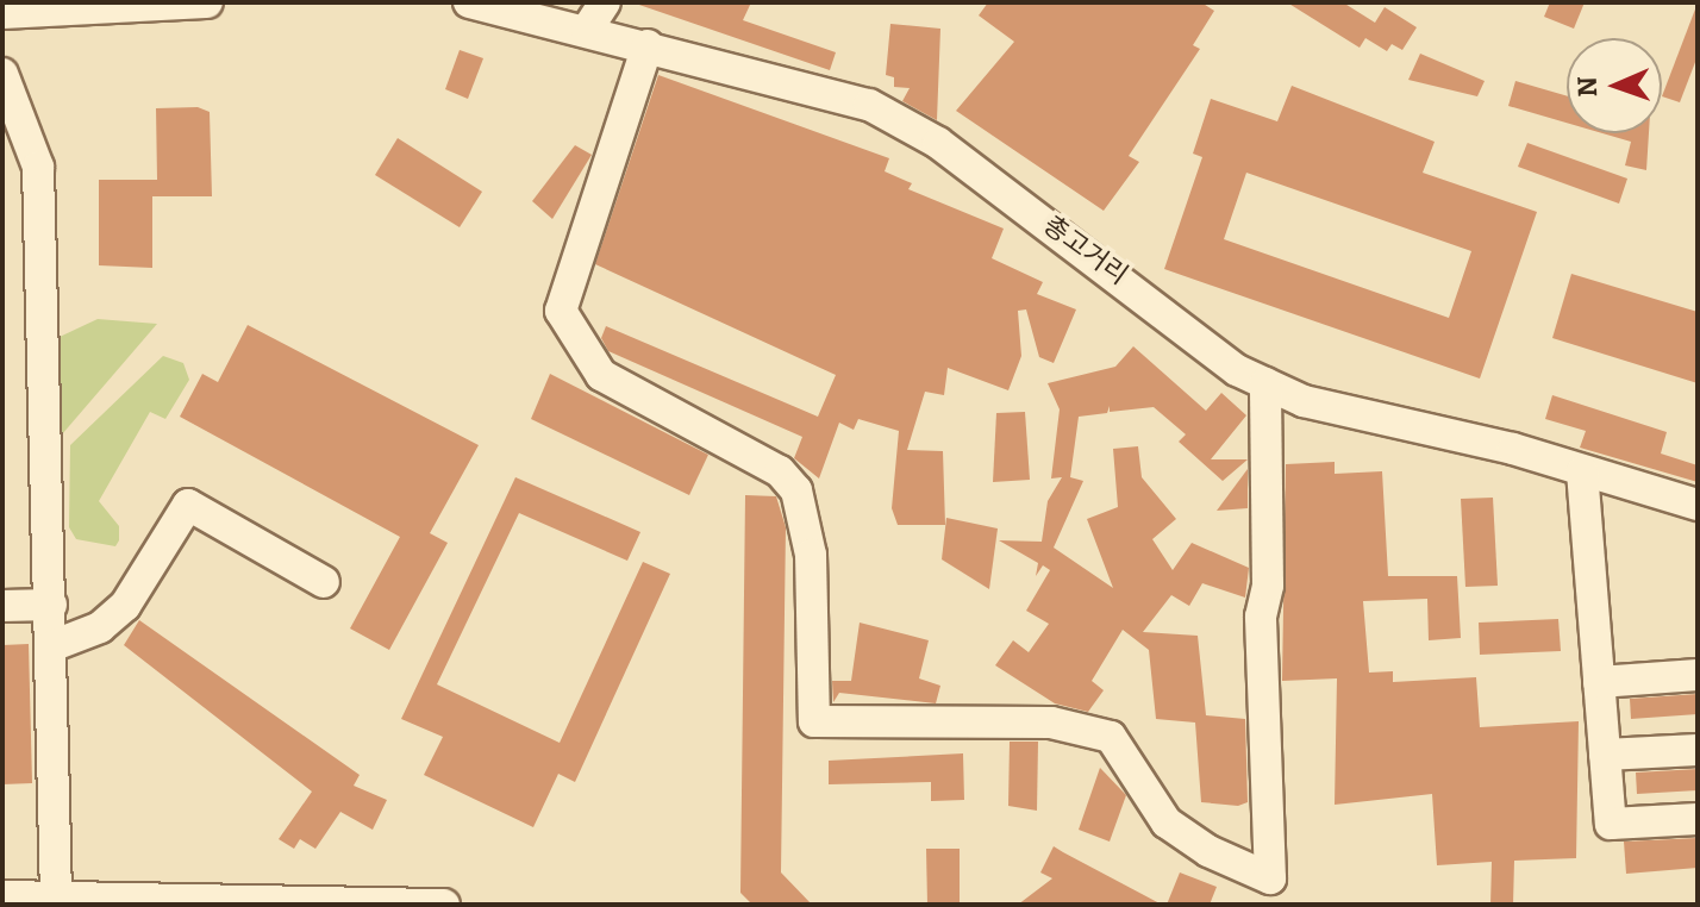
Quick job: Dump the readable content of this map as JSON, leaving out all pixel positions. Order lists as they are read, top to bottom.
{
  "streets": {
    "street": ["총고거리"]
  },
  "north": "left"
}
